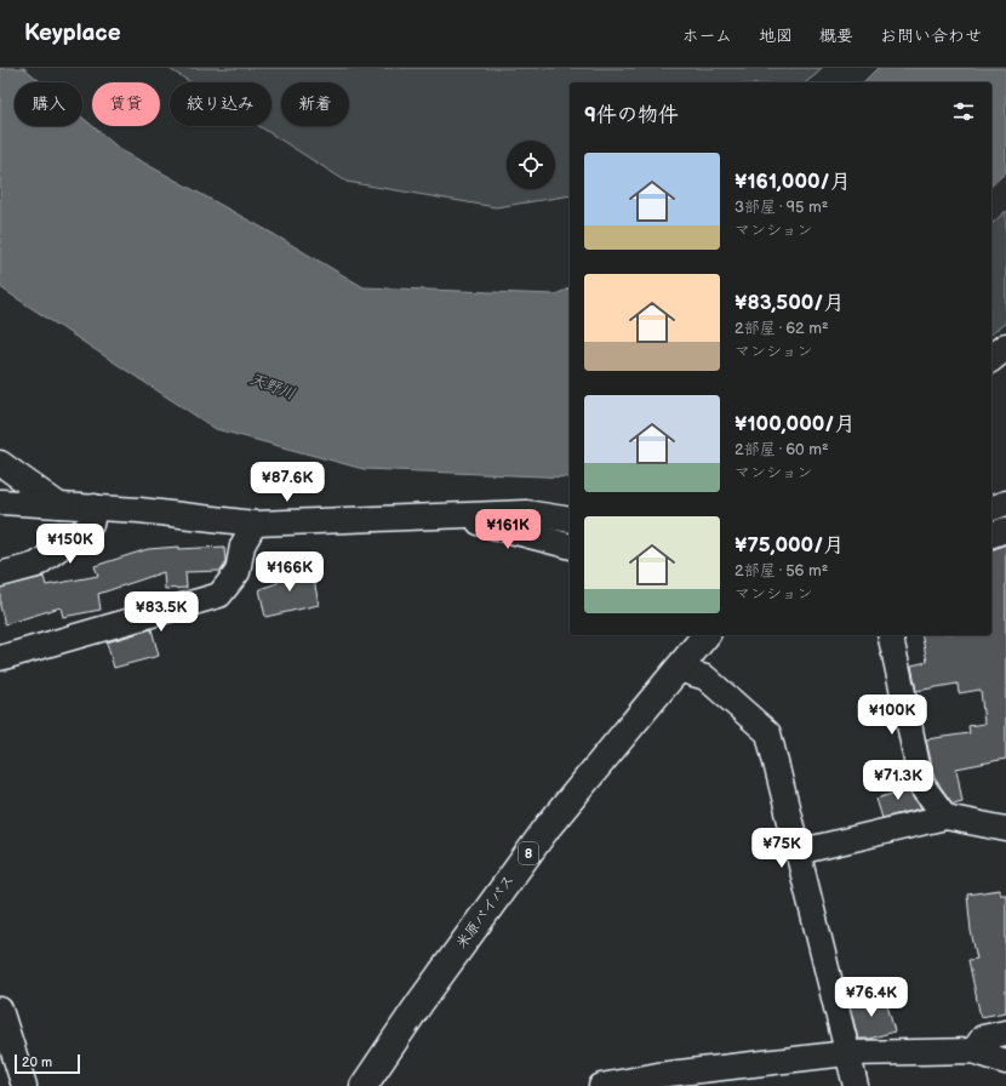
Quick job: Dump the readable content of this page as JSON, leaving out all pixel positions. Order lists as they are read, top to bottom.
{
  "streets": {
    "highway": ["8", "米原バイパス"]
  },
  "water": ["天野川"],
  "scale_bar": "20 m",
  "page": {
    "header": "Keyplace",
    "nav": [
      "ホーム",
      "地図",
      "概要",
      "お問い合わせ"
    ],
    "chip": [
      "購入",
      "賃貸",
      "絞り込み",
      "新着"
    ],
    "heading": "9件の物件",
    "list": [
      {
        "name": "¥161,000/月",
        "note": "3部屋 · 95 m² · マンション"
      },
      {
        "name": "¥83,500/月",
        "note": "2部屋 · 62 m² · マンション"
      },
      {
        "name": "¥100,000/月",
        "note": "2部屋 · 60 m² · マンション"
      },
      {
        "name": "¥75,000/月",
        "note": "2部屋 · 56 m² · マンション"
      }
    ],
    "price": [
      "¥87.6K",
      "¥161K",
      "¥150K",
      "¥166K",
      "¥83.5K",
      "¥100K",
      "¥71.3K",
      "¥75K",
      "¥76.4K"
    ],
    "scale": "20 m"
  }
}
